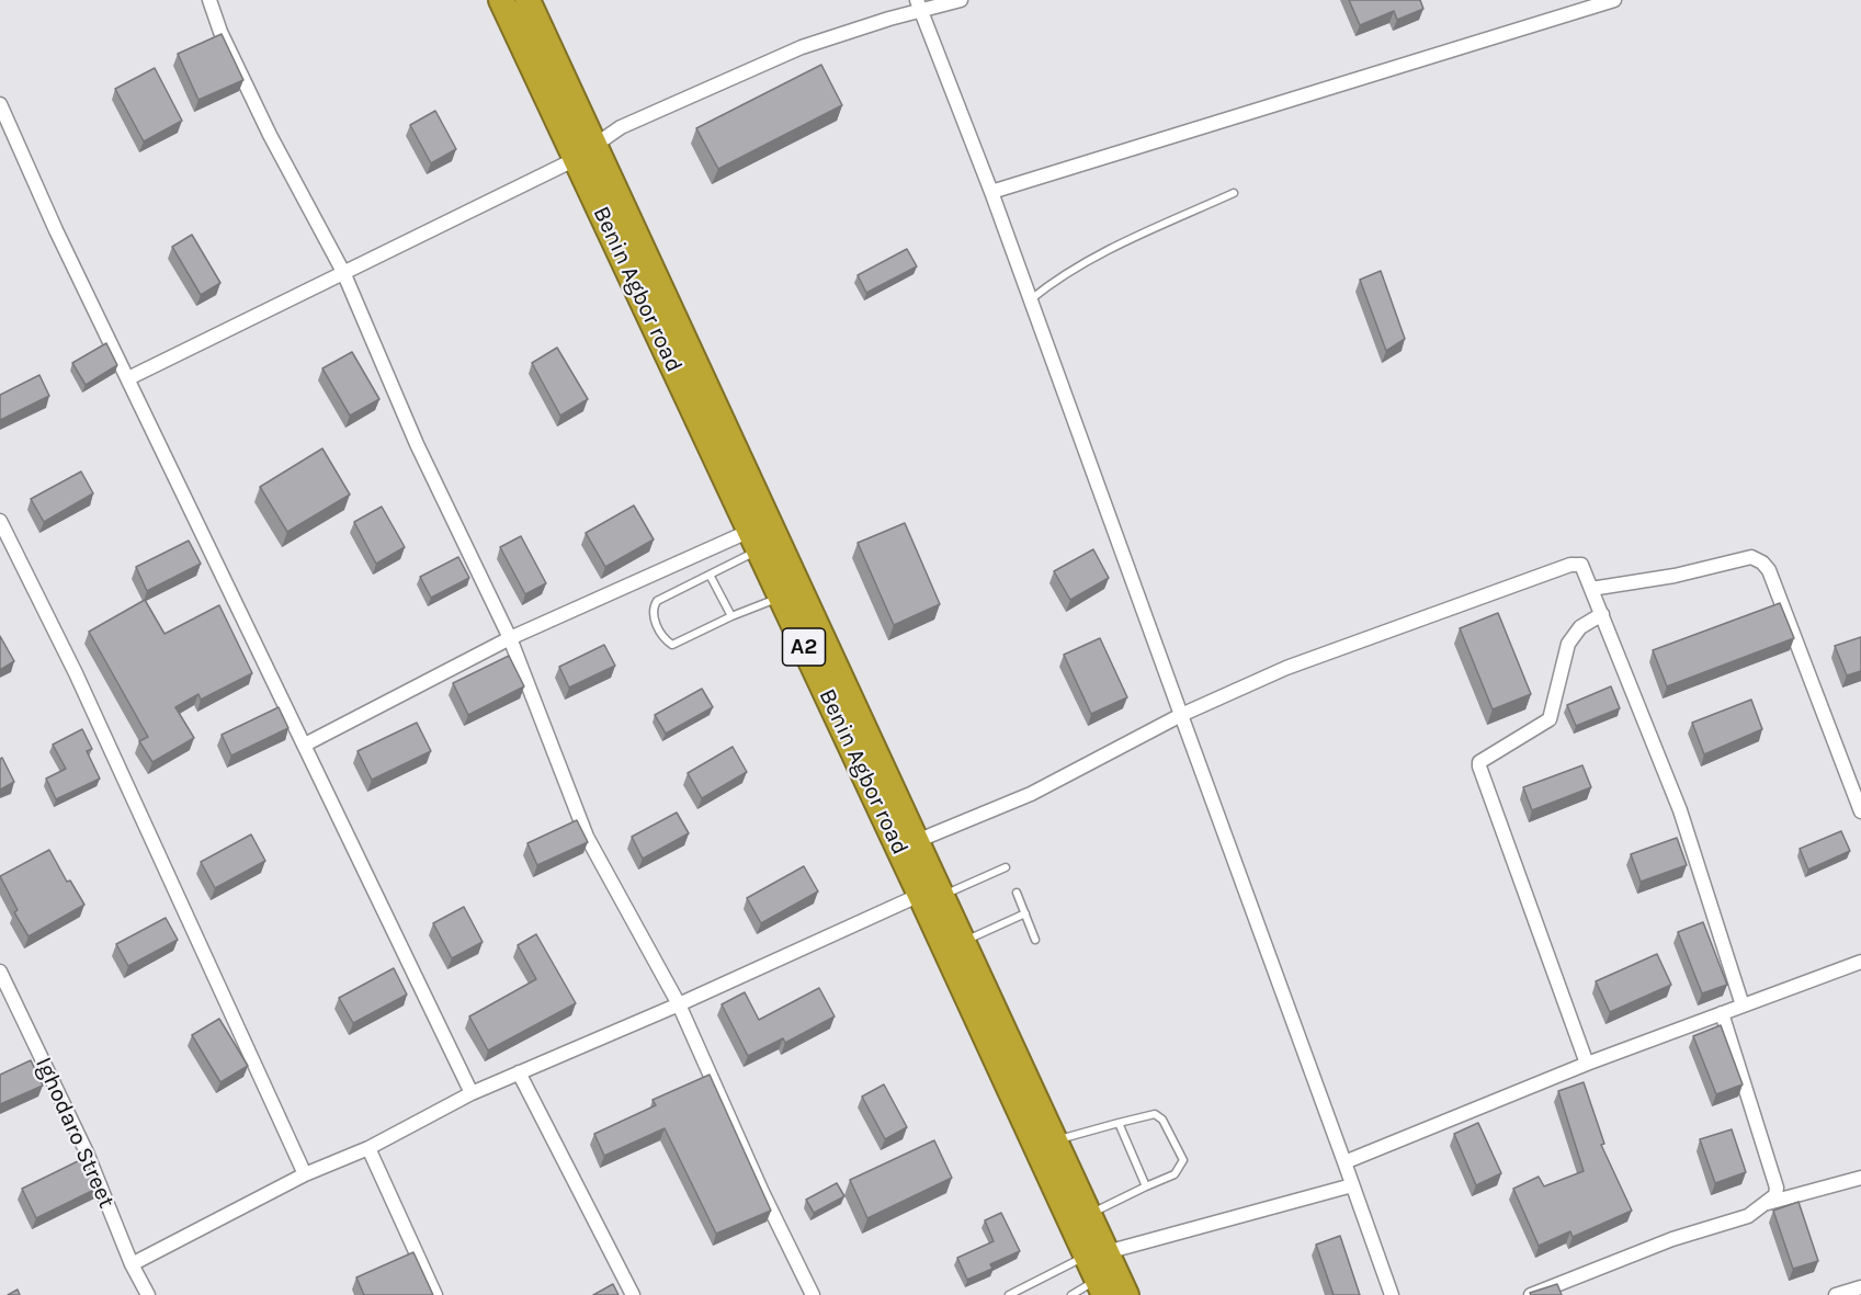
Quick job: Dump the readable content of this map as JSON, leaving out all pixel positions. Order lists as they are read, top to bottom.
{
  "streets": {
    "highway": ["Benin Agbor road", "A2"],
    "street": ["Ighodaro Street"]
  }
}
